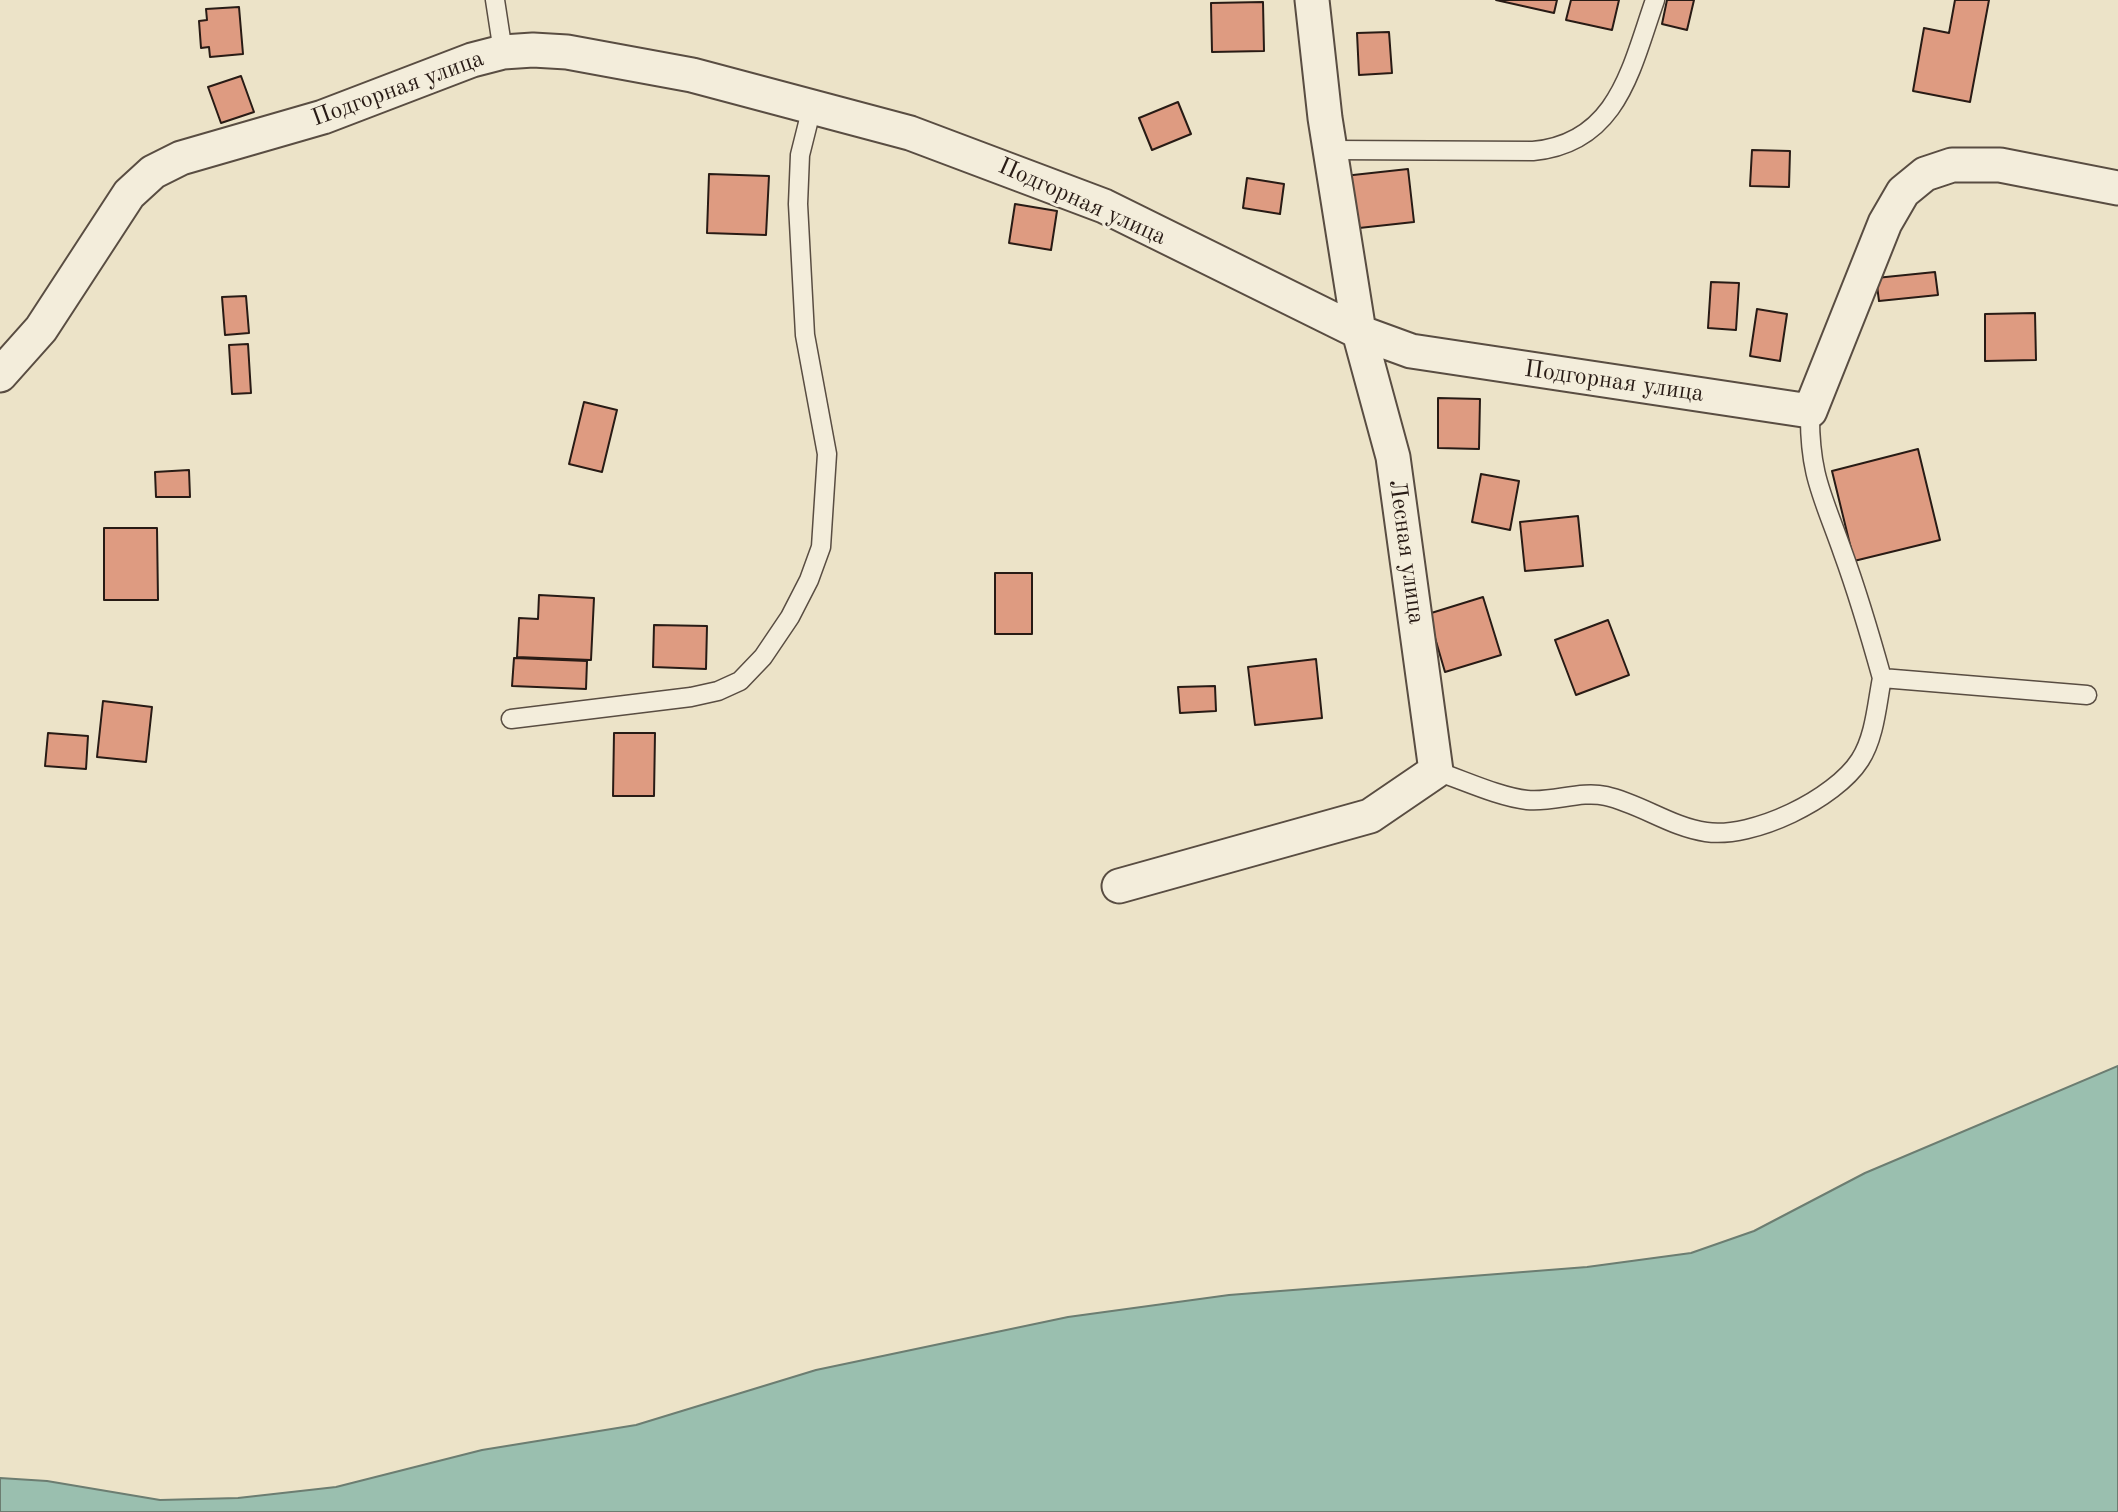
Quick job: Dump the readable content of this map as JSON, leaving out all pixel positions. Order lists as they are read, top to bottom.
{
  "streets": {
    "street": ["Подгорная улица", "Лесная улица"]
  },
  "crossings": [
    ["Подгорная улица", "Лесная улица"]
  ]
}
